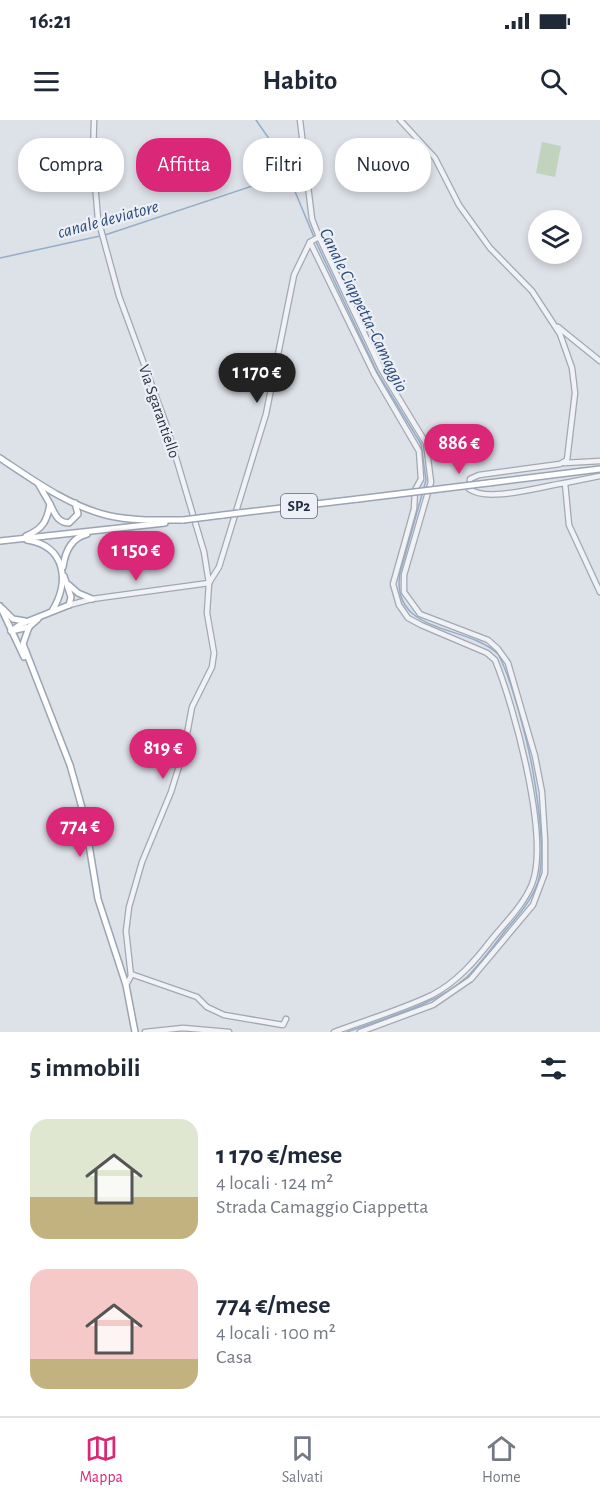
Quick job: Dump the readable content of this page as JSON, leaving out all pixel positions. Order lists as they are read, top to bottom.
{
  "streets": {
    "main road": ["SP2"],
    "street": ["Via Sgarantiello"]
  },
  "water": ["canale deviatore", "Canale Ciappetta-Camaggio"],
  "page": {
    "status": "16:21",
    "header": "Habito",
    "chip": [
      "Compra",
      "Affitta",
      "Filtri",
      "Nuovo"
    ],
    "price": [
      "1 170 €",
      "886 €",
      "1 150 €",
      "819 €",
      "774 €"
    ],
    "heading": "5 immobili",
    "list": [
      {
        "name": "1 170 €/mese",
        "note": "4 locali · 124 m² · Strada Camaggio Ciappetta"
      },
      {
        "name": "774 €/mese",
        "note": "4 locali · 100 m² · Casa"
      }
    ],
    "tabs": ["Mappa", "Salvati", "Home"]
  }
}
